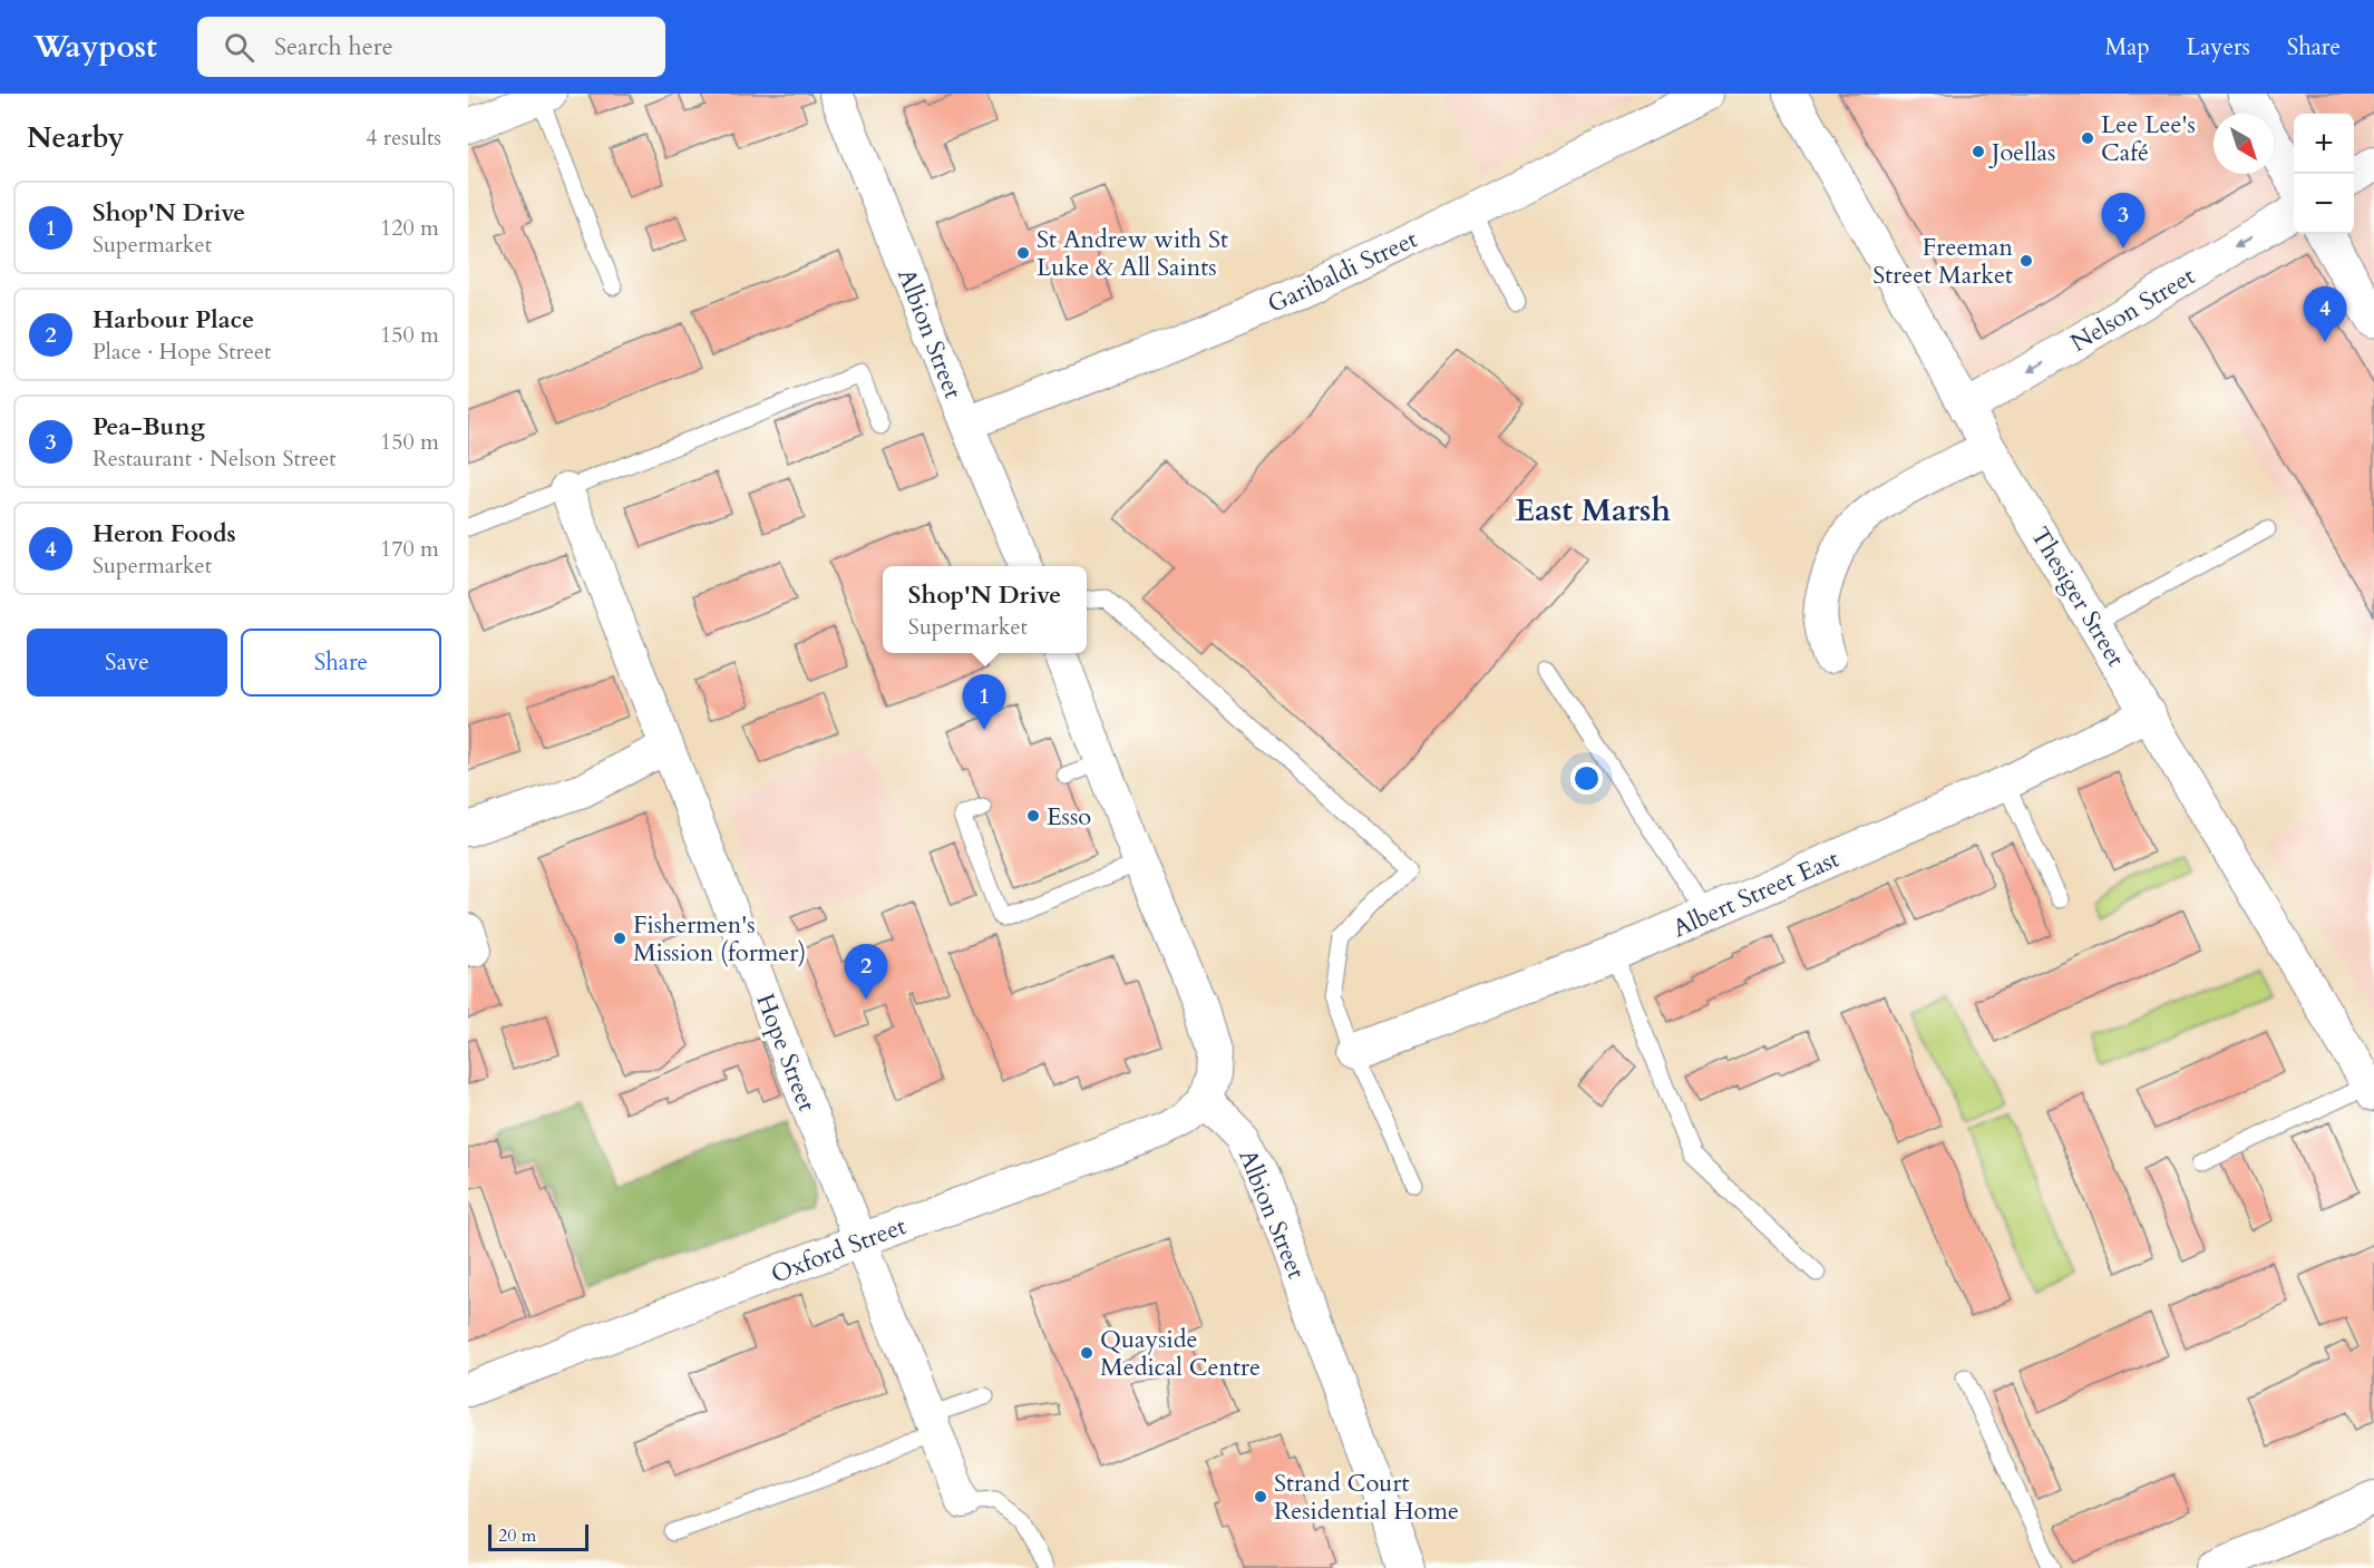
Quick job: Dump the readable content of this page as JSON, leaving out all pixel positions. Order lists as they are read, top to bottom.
{
  "streets": {
    "street": [
      "Garibaldi Street",
      "Nelson Street",
      "Albion Street",
      "Thesiger Street",
      "Albert Street East",
      "Hope Street",
      "Oxford Street"
    ]
  },
  "crossings": [
    ["Garibaldi Street", "Albion Street"],
    ["Nelson Street", "Thesiger Street"],
    ["Albion Street", "Oxford Street"],
    ["Thesiger Street", "Albert Street East"],
    ["Hope Street", "Oxford Street"]
  ],
  "one_way": ["Nelson Street"],
  "districts": ["East Marsh"],
  "places": [
    "Lee Lee's Café",
    "Joellas",
    "St Andrew with St Luke & All Saints",
    "Freeman Street Market",
    "Esso",
    "Fishermen's Mission (former)",
    "Quayside Medical Centre",
    "Strand Court Residential Home"
  ],
  "scale_bar": "20 m",
  "north": "bottom right",
  "page": {
    "header": "Waypost",
    "search": "Search here",
    "nav": ["Map", "Layers", "Share"],
    "heading": ["Nearby", "4 results"],
    "map_buttons": ["+", "−"],
    "list": [
      {
        "mark": "1",
        "name": "Shop'N Drive",
        "note": "Supermarket",
        "value": "120 m"
      },
      {
        "mark": "2",
        "name": "Harbour Place",
        "note": "Place · Hope Street",
        "value": "150 m"
      },
      {
        "mark": "3",
        "name": "Pea-Bung",
        "note": "Restaurant · Nelson Street",
        "value": "150 m"
      },
      {
        "mark": "4",
        "name": "Heron Foods",
        "note": "Supermarket",
        "value": "170 m"
      }
    ],
    "pins": [
      "3",
      "4",
      "1",
      "2"
    ],
    "popup": ["Shop'N Drive", "Supermarket"],
    "buttons": ["Save", "Share"],
    "scale": "20 m"
  }
}
